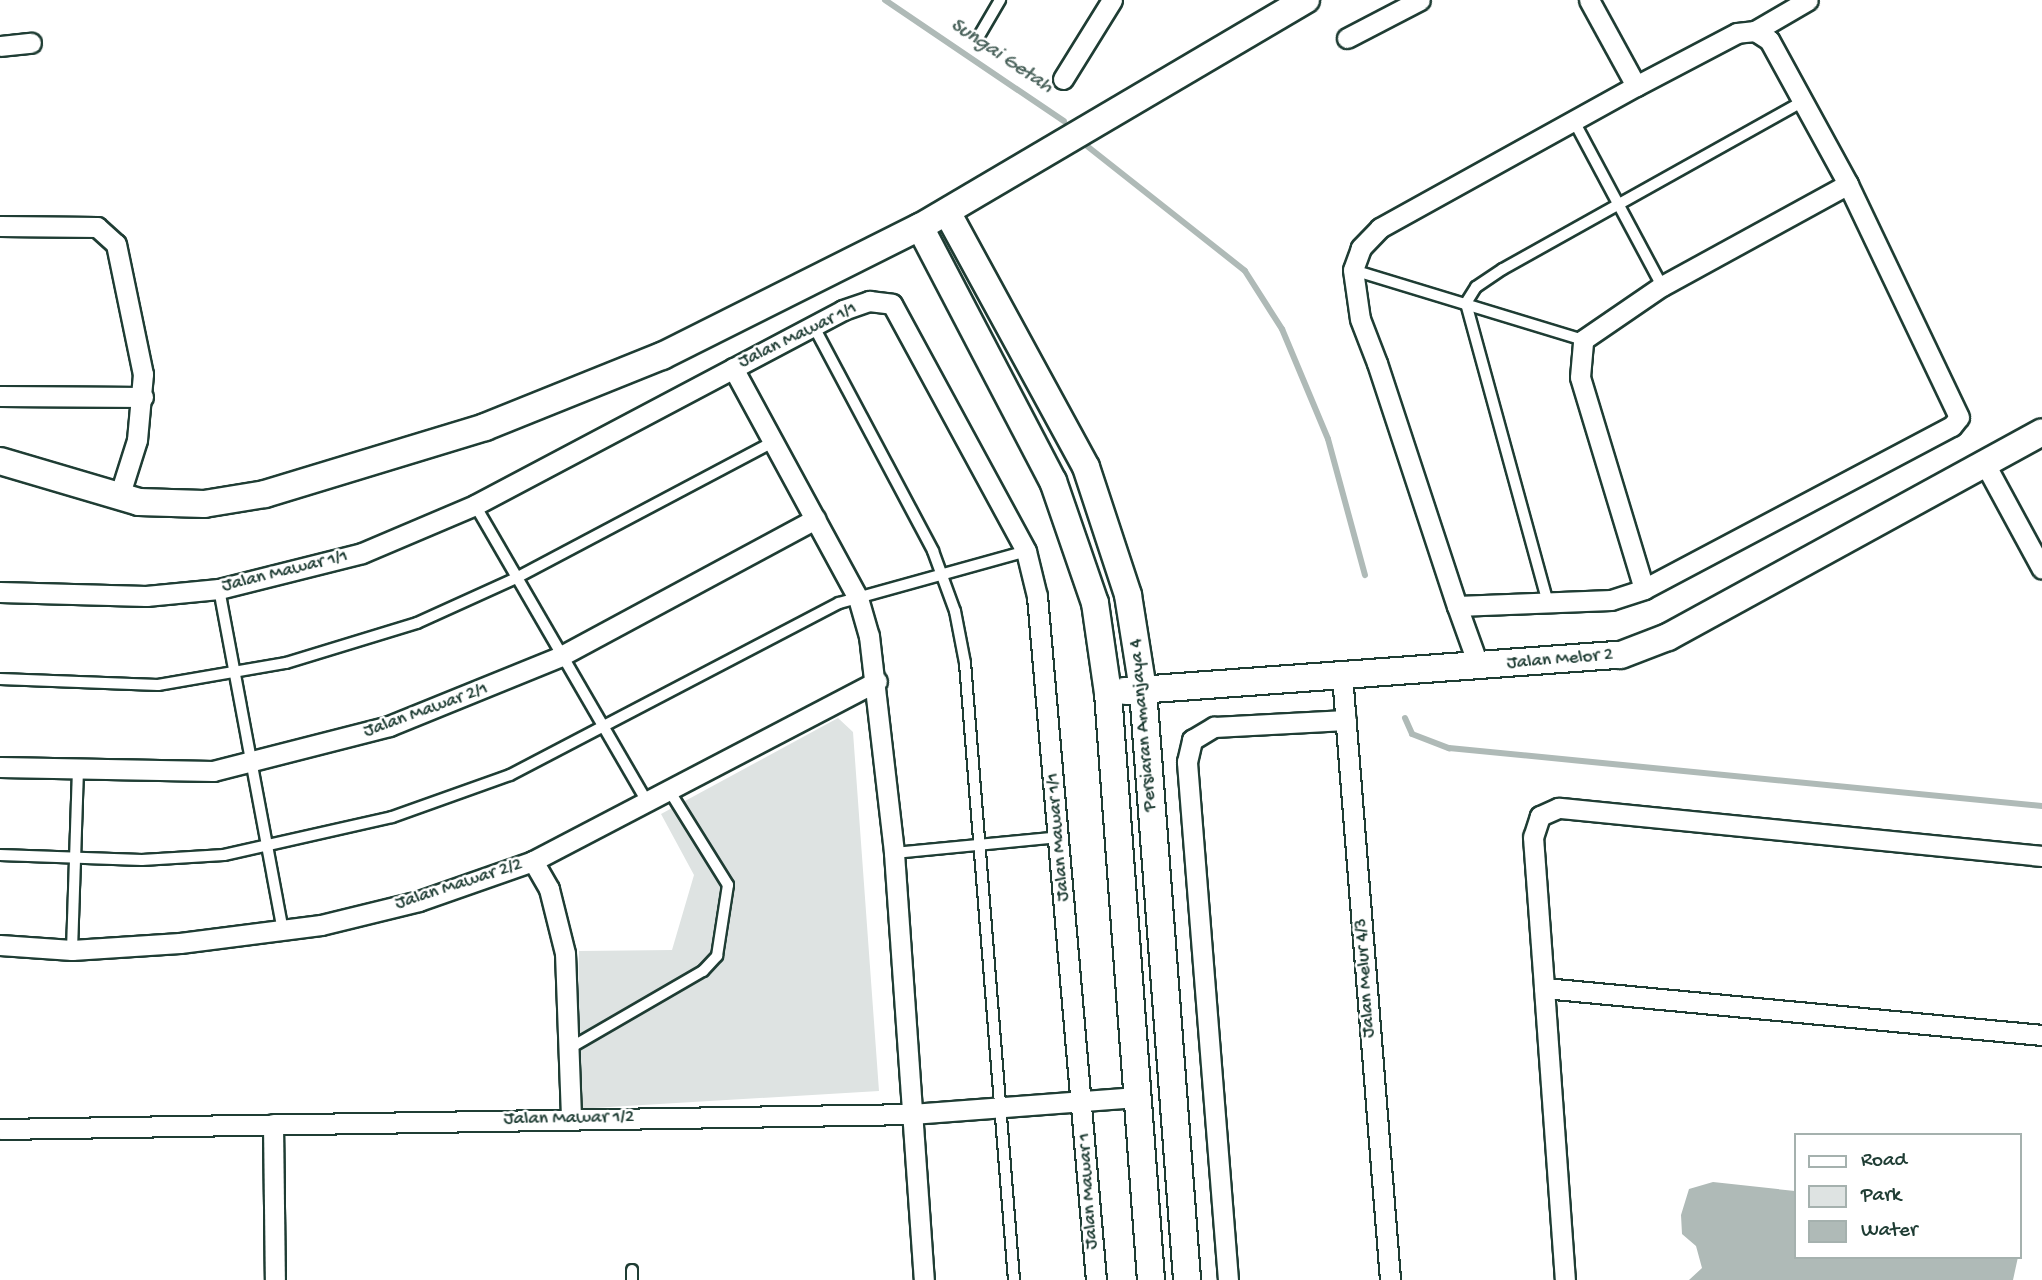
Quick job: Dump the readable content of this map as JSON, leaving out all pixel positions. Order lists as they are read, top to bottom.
{
  "streets": {
    "street": [
      "Jalan Mawar 1/1",
      "Jalan Melor 2",
      "Jalan Mawar 2/1",
      "Persiaran Amanjaya 4",
      "Jalan Mawar 2/2",
      "Jalan Melur 4/3",
      "Jalan Mawar 1/2",
      "Jalan Mawar 1"
    ]
  },
  "crossings": [
    ["Jalan Mawar 1/1", "Jalan Mawar 1/2"],
    ["Jalan Mawar 1/1", "Jalan Mawar 1"],
    ["Jalan Melor 2", "Persiaran Amanjaya 4"],
    ["Jalan Melor 2", "Jalan Melur 4/3"],
    ["Persiaran Amanjaya 4", "Jalan Mawar 1/2"],
    ["Jalan Mawar 1/2", "Jalan Mawar 1"]
  ],
  "water": ["Sungai Getah"],
  "legend": ["Road", "Park", "Water"]
}
